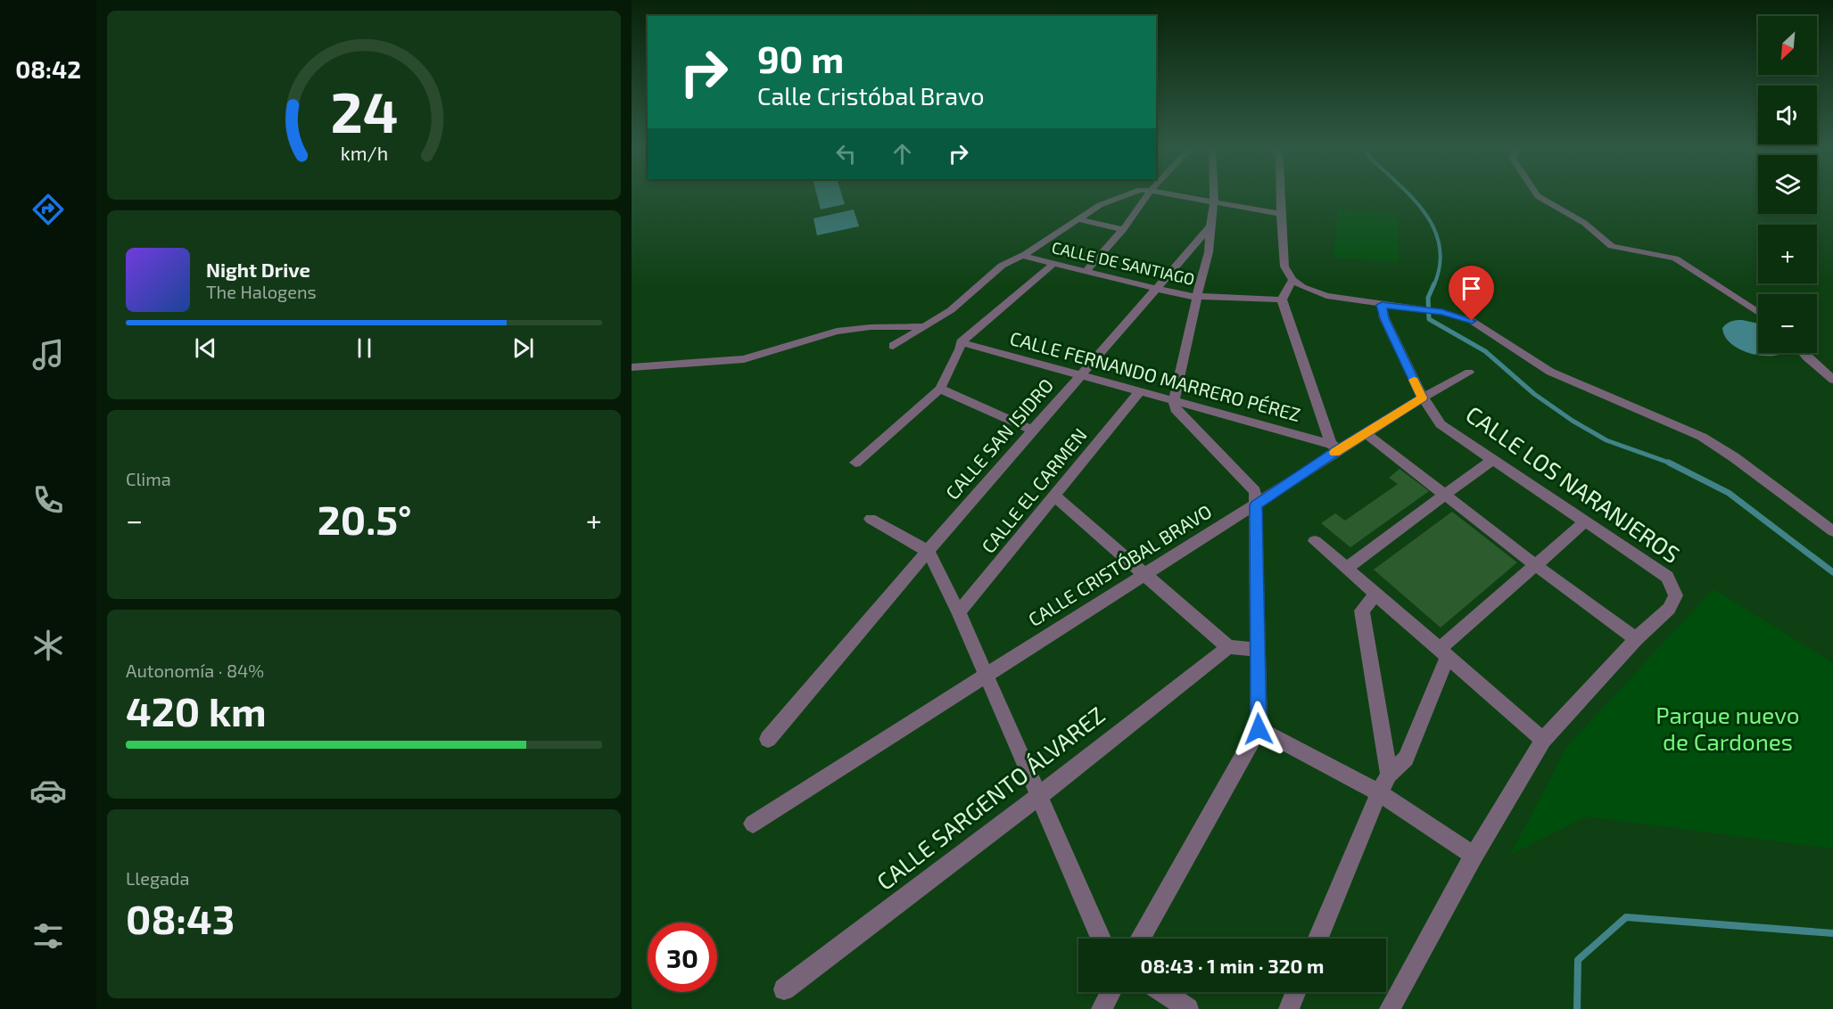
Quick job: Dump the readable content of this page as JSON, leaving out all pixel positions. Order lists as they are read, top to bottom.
{
  "streets": {
    "street": [
      "CALLE DE SANTIAGO",
      "CALLE FERNANDO MARRERO PÉREZ",
      "CALLE SAN ISIDRO",
      "CALLE LOS NARANJEROS",
      "CALLE EL CARMEN",
      "CALLE CRISTÓBAL BRAVO",
      "CALLE SARGENTO ÁLVAREZ"
    ]
  },
  "crossings": [
    ["CALLE DE SANTIAGO", "CALLE SAN ISIDRO"],
    ["CALLE FERNANDO MARRERO PÉREZ", "CALLE SAN ISIDRO"],
    ["CALLE FERNANDO MARRERO PÉREZ", "CALLE EL CARMEN"],
    ["CALLE FERNANDO MARRERO PÉREZ", "CALLE CRISTÓBAL BRAVO"],
    ["CALLE LOS NARANJEROS", "CALLE CRISTÓBAL BRAVO"]
  ],
  "parks": ["Parque nuevo de Cardones"],
  "north": "bottom left",
  "page": {
    "tabs": "08:42",
    "map_buttons": ["+", "−"],
    "turn": ["90 m", "Calle Cristóbal Bravo"],
    "song": ["Night Drive", "The Halogens"],
    "tile": [
      "Clima",
      ["Autonomía · 84%", "420 km"],
      ["Llegada", "08:43"]
    ],
    "heat": ["−", "20.5°", "+"],
    "limit": "30",
    "trip": "08:43 · 1 min · 320 m",
    "gauge": ["24", "km/h"]
  }
}
